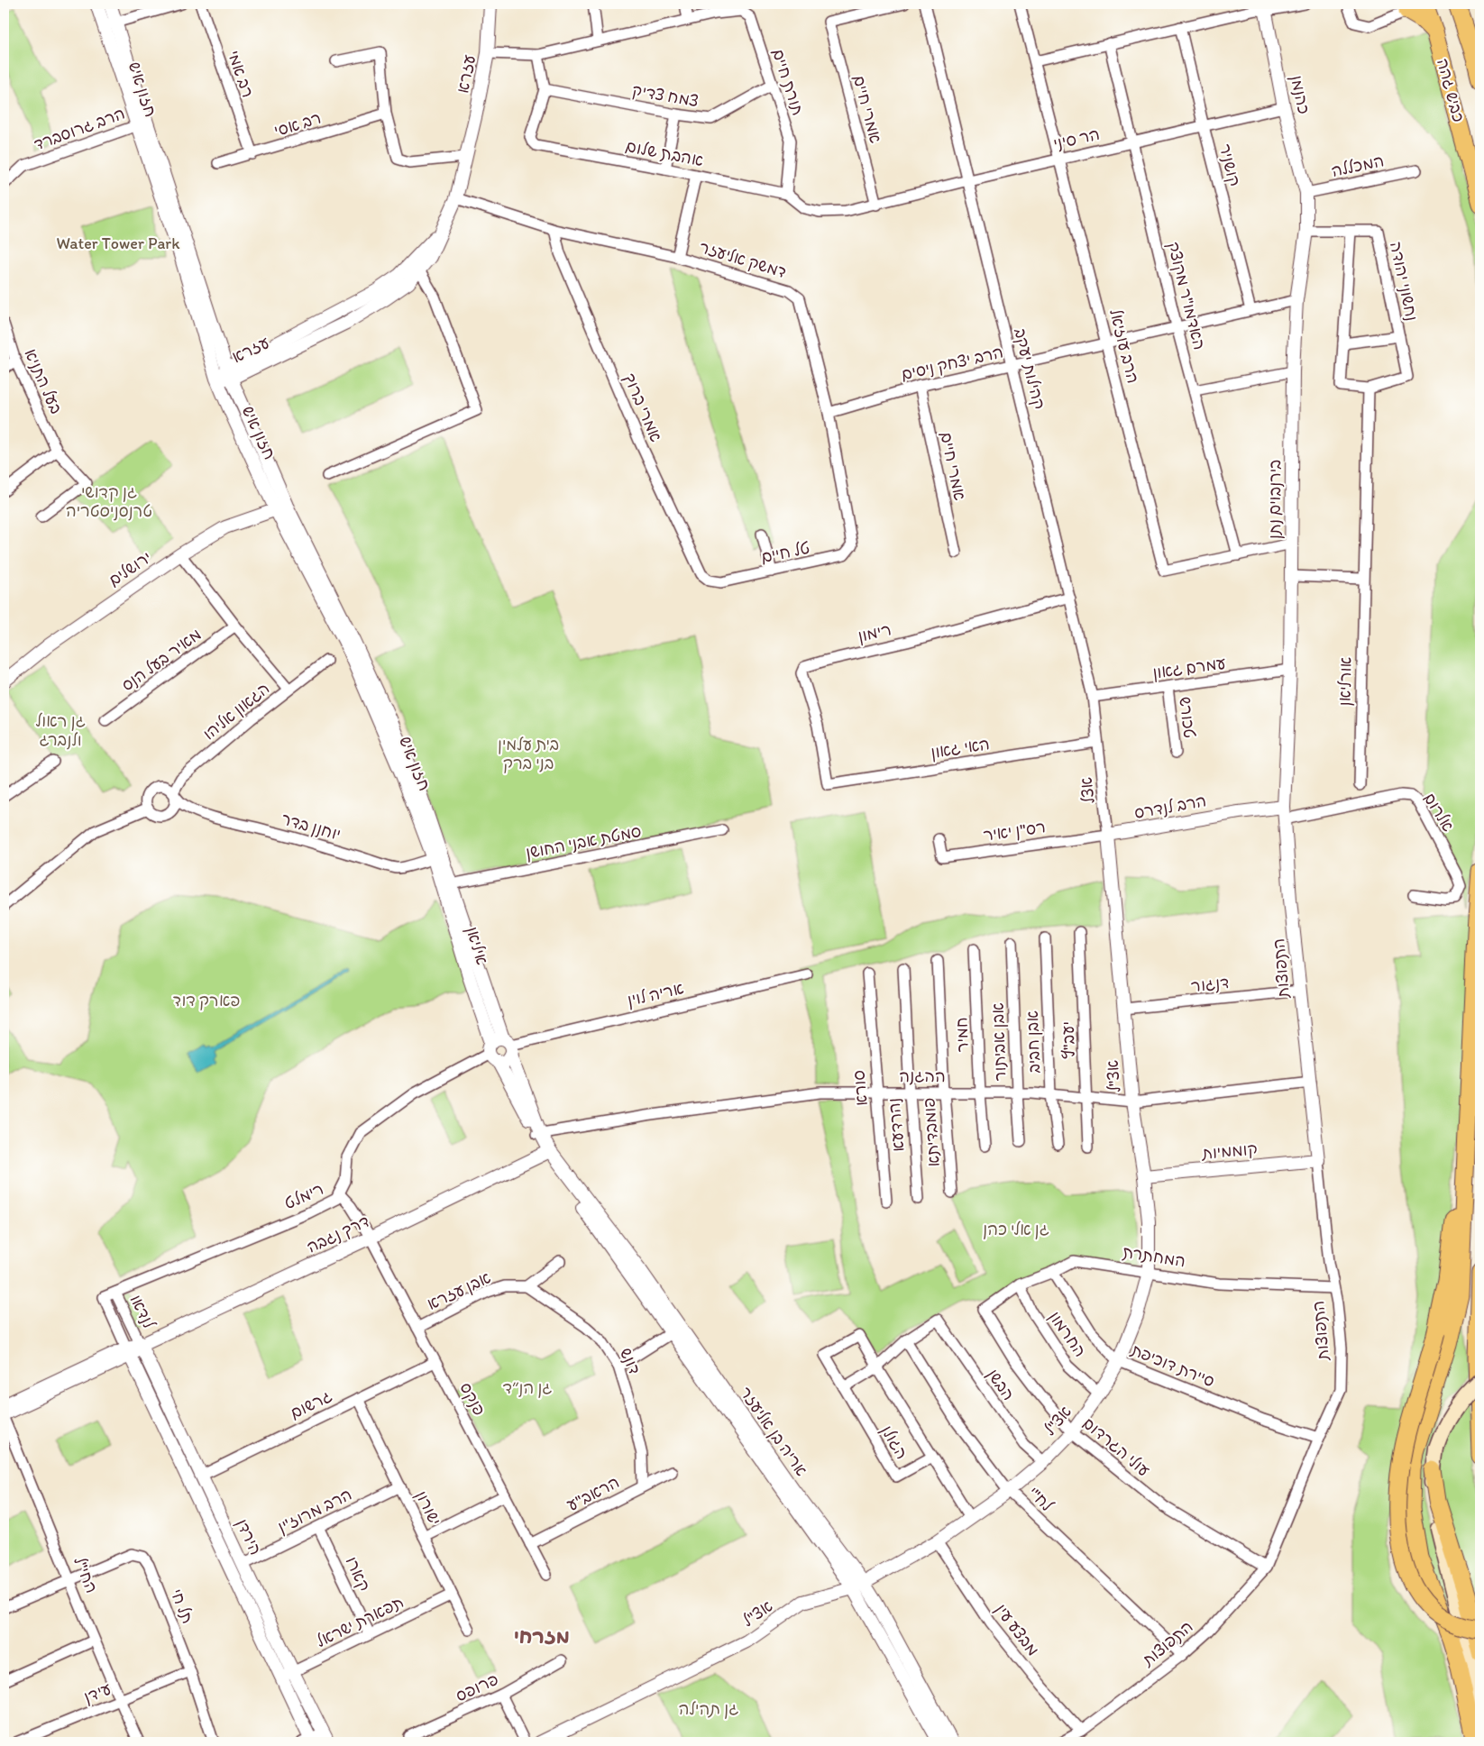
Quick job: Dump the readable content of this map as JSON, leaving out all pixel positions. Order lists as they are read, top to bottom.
{
  "streets": {
    "highway": ["כביש גהה"],
    "street": [
      "רב אמי",
      "עזרא",
      "תורת חיים",
      "חזון איש",
      "כהנמן",
      "צמח צדיק",
      "אמרי חיים",
      "רב אסי",
      "הרב גרוסברד",
      "הר סיני",
      "אהבת שלום",
      "קושניר",
      "המכללה",
      "דמשק אליעזר",
      "נחשוני יהודה",
      "האדמו\"ר מקוצק",
      "הרב עוזיאל",
      "הרב יצחק ניסים",
      "קהילות יעקב",
      "בעל התניא",
      "אמרי ברוך",
      "בירנבוים נתן",
      "טל חיים",
      "ירושלים",
      "רימון",
      "מאיר בעל הנס",
      "עמרם גאון",
      "אורליאן",
      "הגאון אליהו",
      "טכורש",
      "האי גאון",
      "אצל",
      "הרב לנדרס",
      "אלרום",
      "יוחנן בדר",
      "רס\"ן יאיר",
      "סמטת אבני החושן",
      "איליאן",
      "התפוצות",
      "דנגור",
      "אריה לוין",
      "חמיר",
      "יעב\"ץ",
      "אבן אביתור",
      "אבן חביב",
      "ההגנה",
      "אצ\"ל",
      "סורא",
      "נהרדעא",
      "פומבדיתא",
      "קוממיות",
      "רימלט",
      "דרך נגבה",
      "המחתרת",
      "אבן עזרא",
      "לנדאו",
      "החרמון",
      "דונש",
      "סיירת דוכיפת",
      "הבשן",
      "פנקס",
      "גרשום",
      "אריה בן אליעזר",
      "הגולן",
      "עולי הגרדום",
      "הראב\"ע",
      "לח\"י",
      "ישורון",
      "הרב מרוז'ין",
      "הירדן",
      "קארו",
      "החי\"ל",
      "תל חי",
      "תפארת ישראל",
      "מבצע עין",
      "פרופס",
      "עידן"
    ]
  },
  "crossings": [
    ["רב אמי", "רב אסי"],
    ["עזרא", "תורת חיים"],
    ["עזרא", "חזון איש"],
    ["עזרא", "דמשק אליעזר"],
    ["תורת חיים", "צמח צדיק"],
    ["תורת חיים", "אהבת שלום"],
    ["חזון איש", "הרב גרוסברד"],
    ["חזון איש", "ירושלים"],
    ["חזון איש", "יוחנן בדר"],
    ["חזון איש", "איליאן"],
    ["כהנמן", "הר סיני"],
    ["כהנמן", "המכללה"],
    ["כהנמן", "בירנבוים נתן"],
    ["צמח צדיק", "אהבת שלום"],
    ["אמרי חיים", "הר סיני"],
    ["אמרי חיים", "אהבת שלום"],
    ["אמרי חיים", "הרב יצחק ניסים"],
    ["הר סיני", "אהבת שלום"],
    ["הר סיני", "קושניר"],
    ["הר סיני", "האדמו\"ר מקוצק"],
    ["הר סיני", "הרב עוזיאל"],
    ["הר סיני", "קהילות יעקב"],
    ["קושניר", "הרב יצחק ניסים"],
    ["המכללה", "בירנבוים נתן"],
    ["דמשק אליעזר", "הרב יצחק ניסים"],
    ["דמשק אליעזר", "אמרי ברוך"],
    ["דמשק אליעזר", "טל חיים"],
    ["נחשוני יהודה", "בירנבוים נתן"],
    ["נחשוני יהודה", "אורליאן"],
    ["האדמו\"ר מקוצק", "הרב עוזיאל"],
    ["האדמו\"ר מקוצק", "הרב יצחק ניסים"],
    ["הרב עוזיאל", "הרב יצחק ניסים"],
    ["הרב עוזיאל", "בירנבוים נתן"],
    ["הרב יצחק ניסים", "קהילות יעקב"],
    ["הרב יצחק ניסים", "בירנבוים נתן"],
    ["קהילות יעקב", "רימון"],
    ["קהילות יעקב", "עמרם גאון"],
    ["קהילות יעקב", "האי גאון"],
    ["קהילות יעקב", "אצל"],
    ["אמרי ברוך", "טל חיים"],
    ["בירנבוים נתן", "עמרם גאון"],
    ["בירנבוים נתן", "הרב לנדרס"],
    ["בירנבוים נתן", "אלרום"],
    ["בירנבוים נתן", "התפוצות"],
    ["רימון", "האי גאון"],
    ["עמרם גאון", "טכורש"],
    ["הגאון אליהו", "יוחנן בדר"],
    ["האי גאון", "אצל"],
    ["אצל", "הרב לנדרס"],
    ["אצל", "רס\"ן יאיר"],
    ["אצל", "אצ\"ל"],
    ["הרב לנדרס", "אלרום"],
    ["הרב לנדרס", "רס\"ן יאיר"],
    ["הרב לנדרס", "התפוצות"],
    ["הרב לנדרס", "אצ\"ל"],
    ["אלרום", "התפוצות"],
    ["יוחנן בדר", "איליאן"],
    ["רס\"ן יאיר", "אצ\"ל"],
    ["סמטת אבני החושן", "איליאן"],
    ["איליאן", "אריה לוין"],
    ["איליאן", "ההגנה"],
    ["איליאן", "רימלט"],
    ["איליאן", "דרך נגבה"],
    ["איליאן", "אריה בן אליעזר"],
    ["התפוצות", "דנגור"],
    ["התפוצות", "ההגנה"],
    ["התפוצות", "קוממיות"],
    ["התפוצות", "המחתרת"],
    ["התפוצות", "סיירת דוכיפת"],
    ["התפוצות", "עולי הגרדום"],
    ["התפוצות", "לח\"י"],
    ["התפוצות", "מבצע עין"],
    ["דנגור", "אצ\"ל"],
    ["אריה לוין", "רימלט"],
    ["חמיר", "ההגנה"],
    ["יעב\"ץ", "ההגנה"],
    ["אבן אביתור", "ההגנה"],
    ["אבן חביב", "ההגנה"],
    ["ההגנה", "אצ\"ל"],
    ["ההגנה", "סורא"],
    ["ההגנה", "נהרדעא"],
    ["ההגנה", "פומבדיתא"],
    ["אצ\"ל", "קוממיות"],
    ["אצ\"ל", "המחתרת"],
    ["אצ\"ל", "החרמון"],
    ["אצ\"ל", "סיירת דוכיפת"],
    ["אצ\"ל", "הבשן"],
    ["אצ\"ל", "אריה בן אליעזר"],
    ["אצ\"ל", "הגולן"],
    ["אצ\"ל", "עולי הגרדום"],
    ["אצ\"ל", "לח\"י"],
    ["אצ\"ל", "מבצע עין"],
    ["רימלט", "לנדאו"],
    ["רימלט", "פנקס"],
    ["דרך נגבה", "לנדאו"],
    ["דרך נגבה", "פנקס"],
    ["דרך נגבה", "אריה בן אליעזר"],
    ["דרך נגבה", "הירדן"],
    ["המחתרת", "החרמון"],
    ["המחתרת", "סיירת דוכיפת"],
    ["המחתרת", "עולי הגרדום"],
    ["אבן עזרא", "דונש"],
    ["אבן עזרא", "פנקס"],
    ["לנדאו", "הירדן"],
    ["דונש", "הראב\"ע"],
    ["הבשן", "לח\"י"],
    ["פנקס", "גרשום"],
    ["פנקס", "הראב\"ע"],
    ["גרשום", "ישורון"],
    ["גרשום", "הירדן"],
    ["ישורון", "הרב מרוז'ין"],
    ["ישורון", "תפארת ישראל"],
    ["הרב מרוז'ין", "הירדן"],
    ["הרב מרוז'ין", "קארו"],
    ["הירדן", "תפארת ישראל"],
    ["קארו", "תפארת ישראל"],
    ["החי\"ל", "תל חי"],
    ["החי\"ל", "עידן"],
    ["תל חי", "עידן"]
  ],
  "districts": ["מזרחי"],
  "parks": [
    "Water Tower Park",
    "גן קדושי טרנסניסטריה",
    "גן ראול ולנברג",
    "בית עלמין בני ברק",
    "פארק דוד",
    "גן אלי כהן",
    "גן הנ״ד",
    "גן תהילה"
  ]
}
